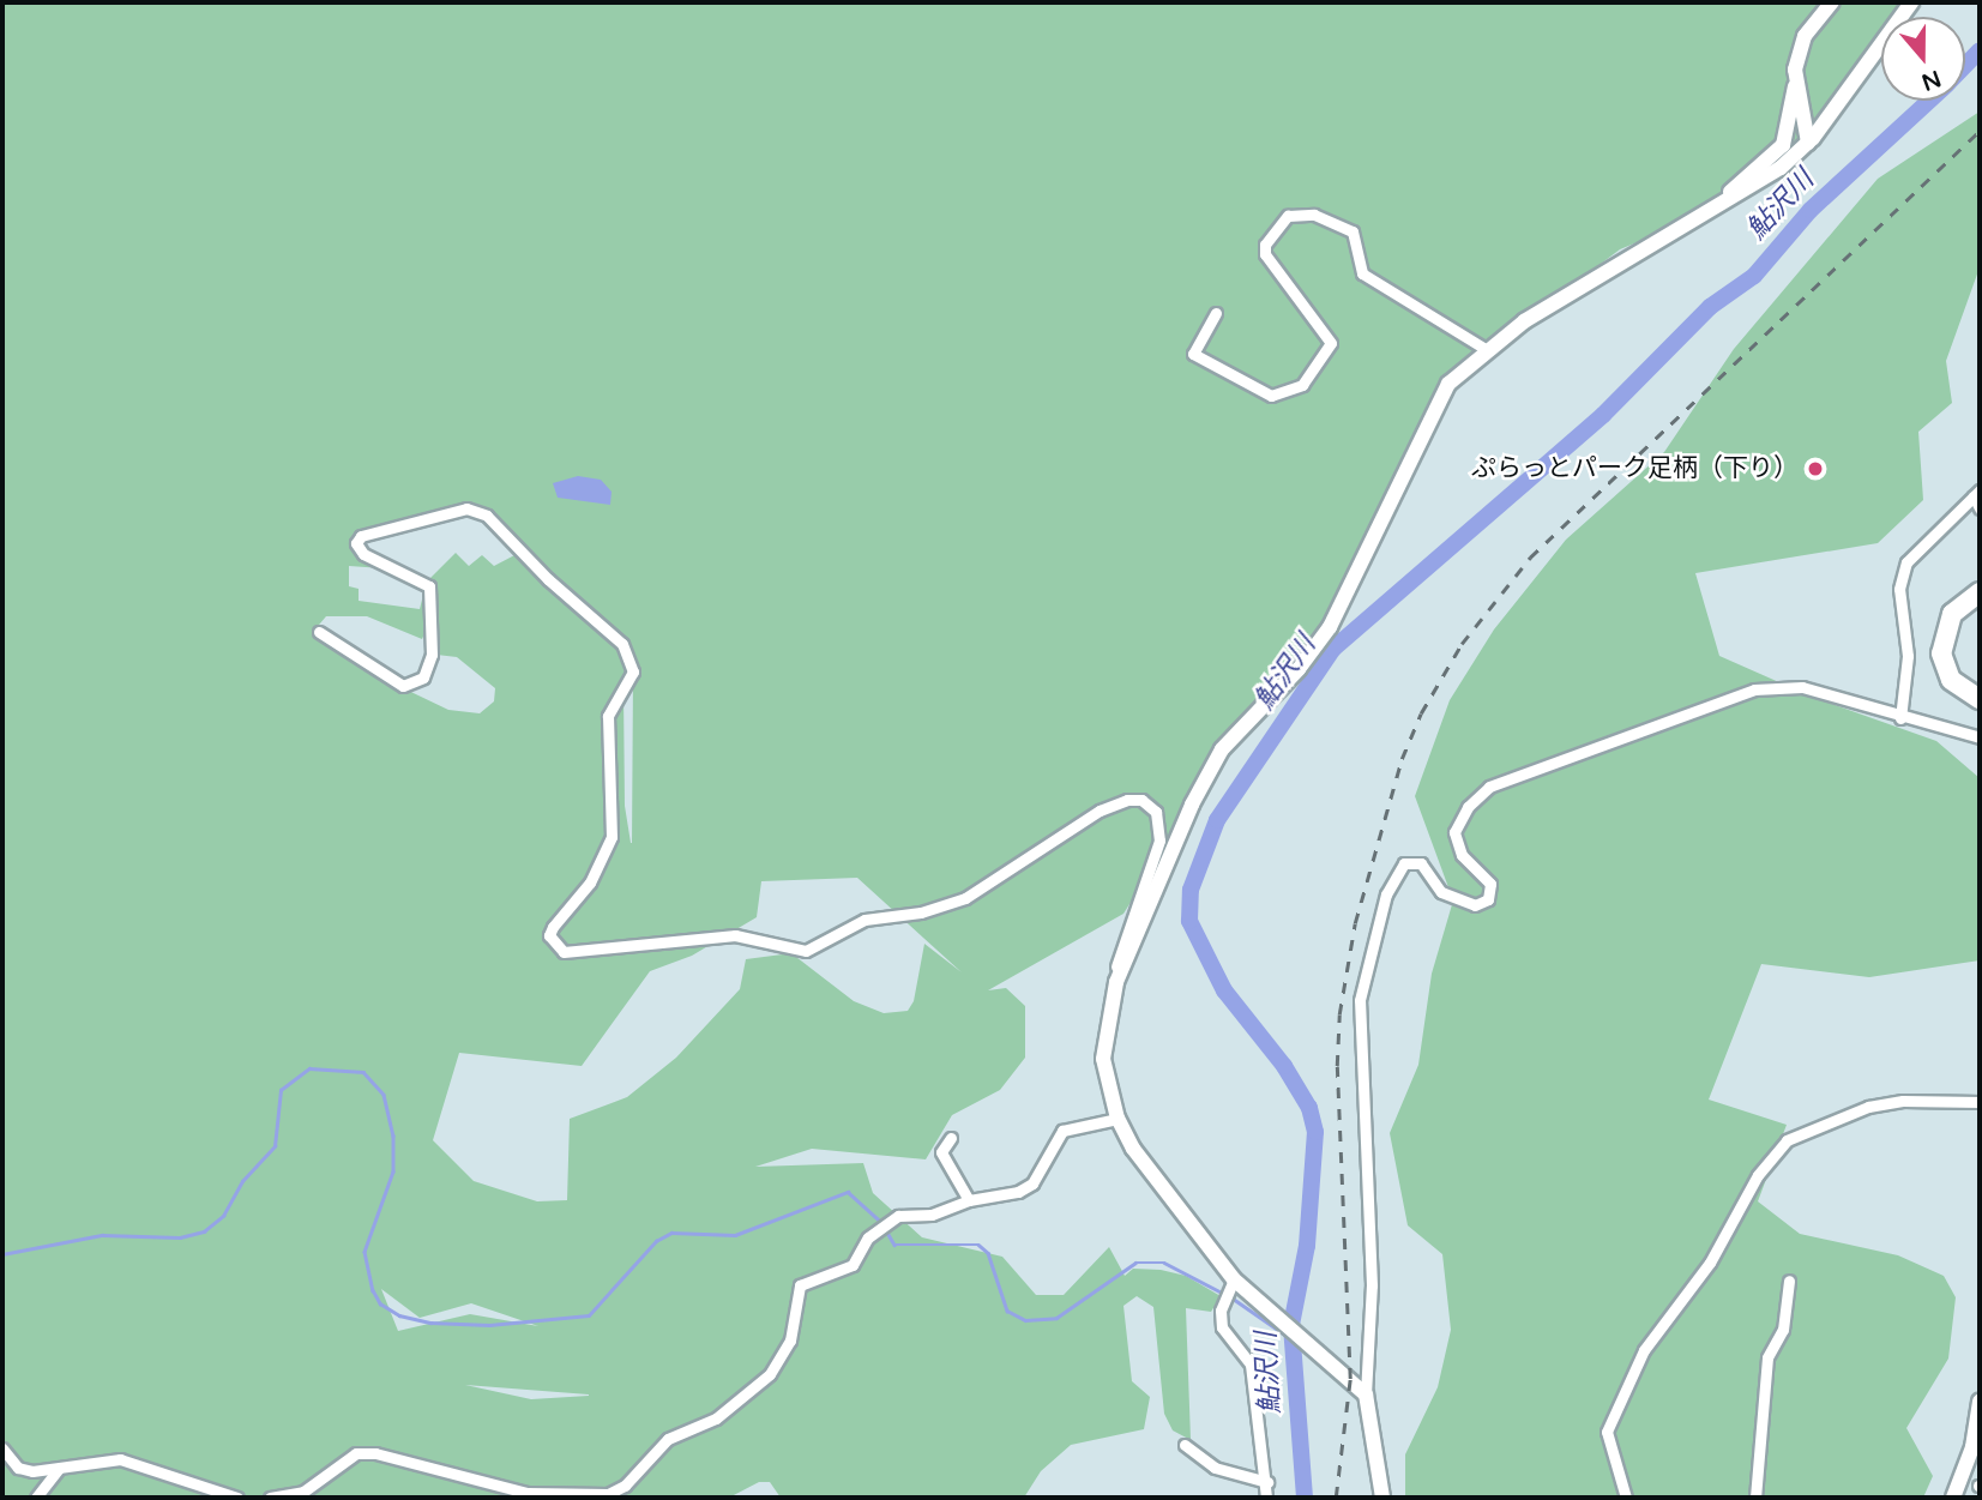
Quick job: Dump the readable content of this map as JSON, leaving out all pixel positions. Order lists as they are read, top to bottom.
{
  "water": ["鮎沢川"],
  "places": ["ぷらっとパーク足柄（下り）"],
  "north": "bottom"
}
